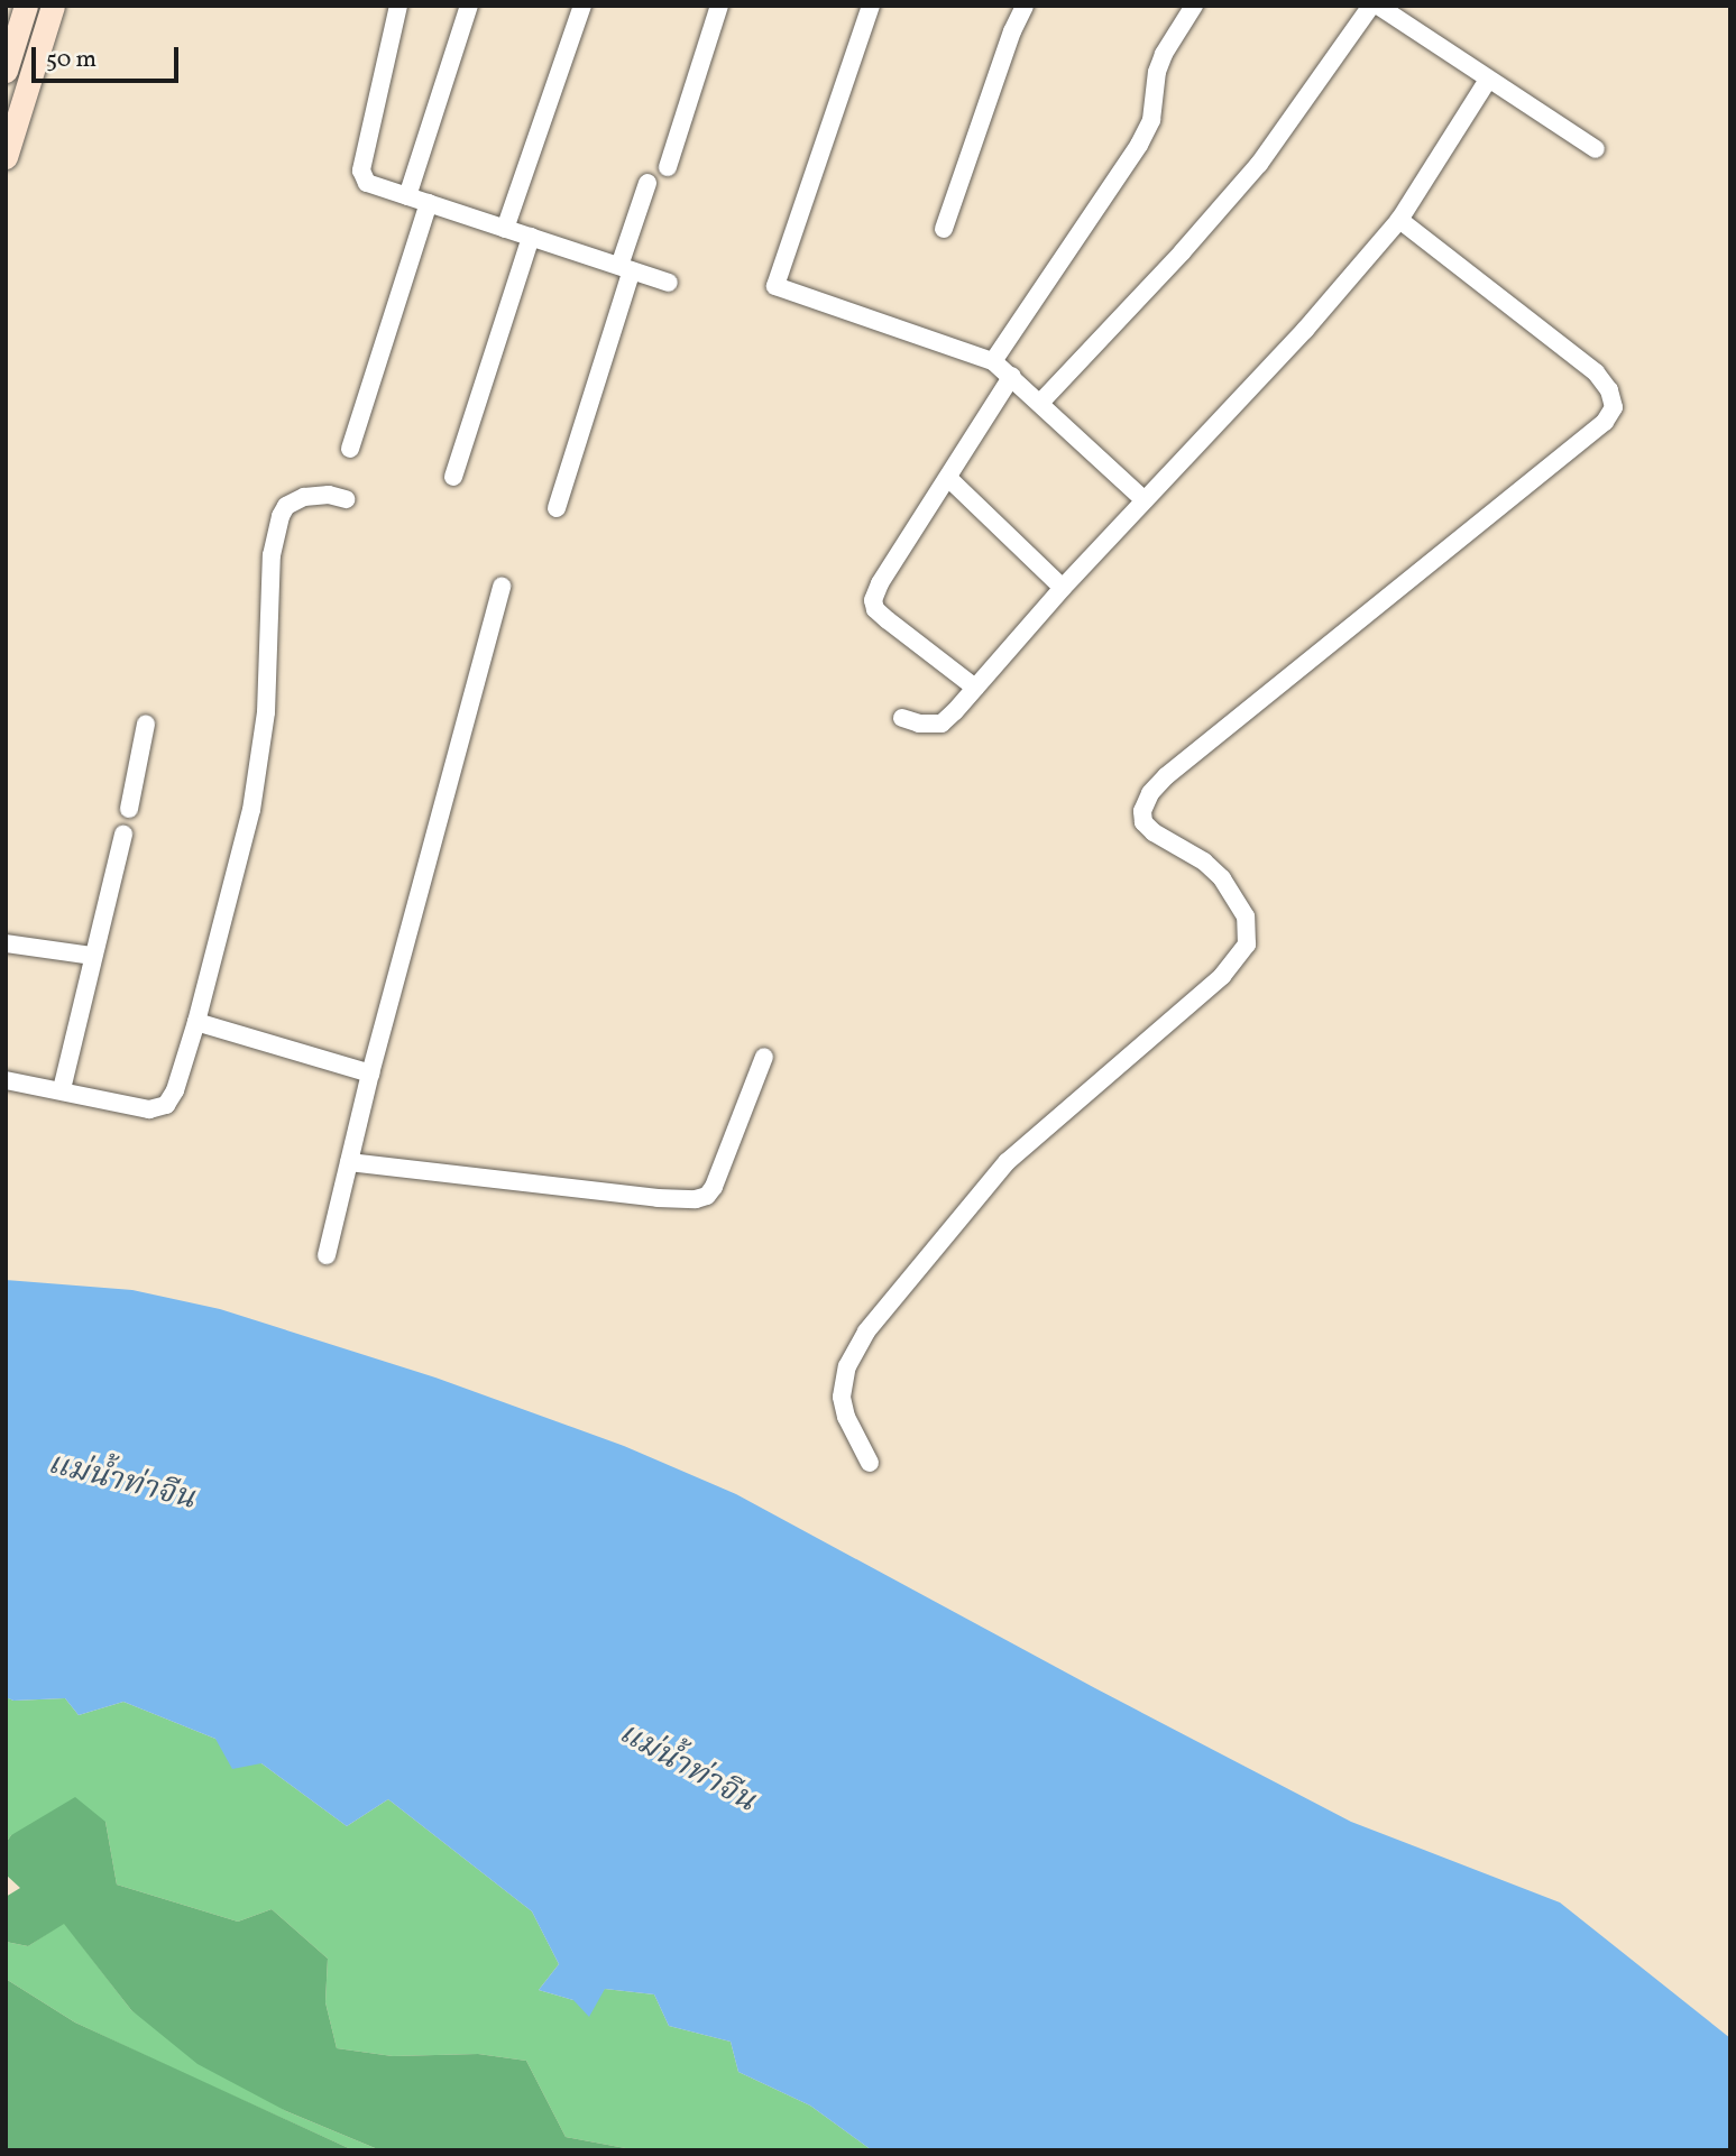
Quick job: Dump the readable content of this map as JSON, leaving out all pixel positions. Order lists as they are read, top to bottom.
{
  "water": ["แม่น้ำท่าจีน"],
  "scale_bar": "50 m"
}
